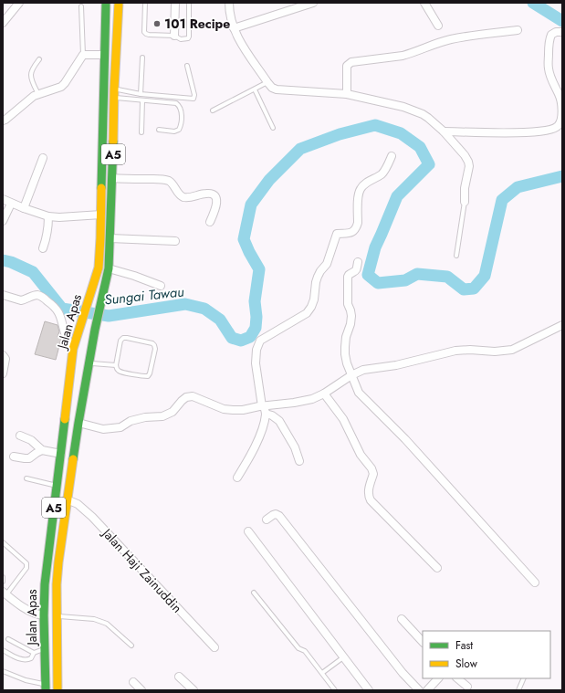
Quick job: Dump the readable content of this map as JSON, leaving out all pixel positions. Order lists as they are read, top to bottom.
{
  "streets": {
    "highway": ["A5", "Jalan Apas"],
    "street": ["Jalan Haji Zainuddin"]
  },
  "crossings": [
    ["Jalan Apas", "Jalan Haji Zainuddin"]
  ],
  "water": ["Sungai Tawau"],
  "places": ["101 Recipe"],
  "legend": ["Fast", "Slow"]
}
